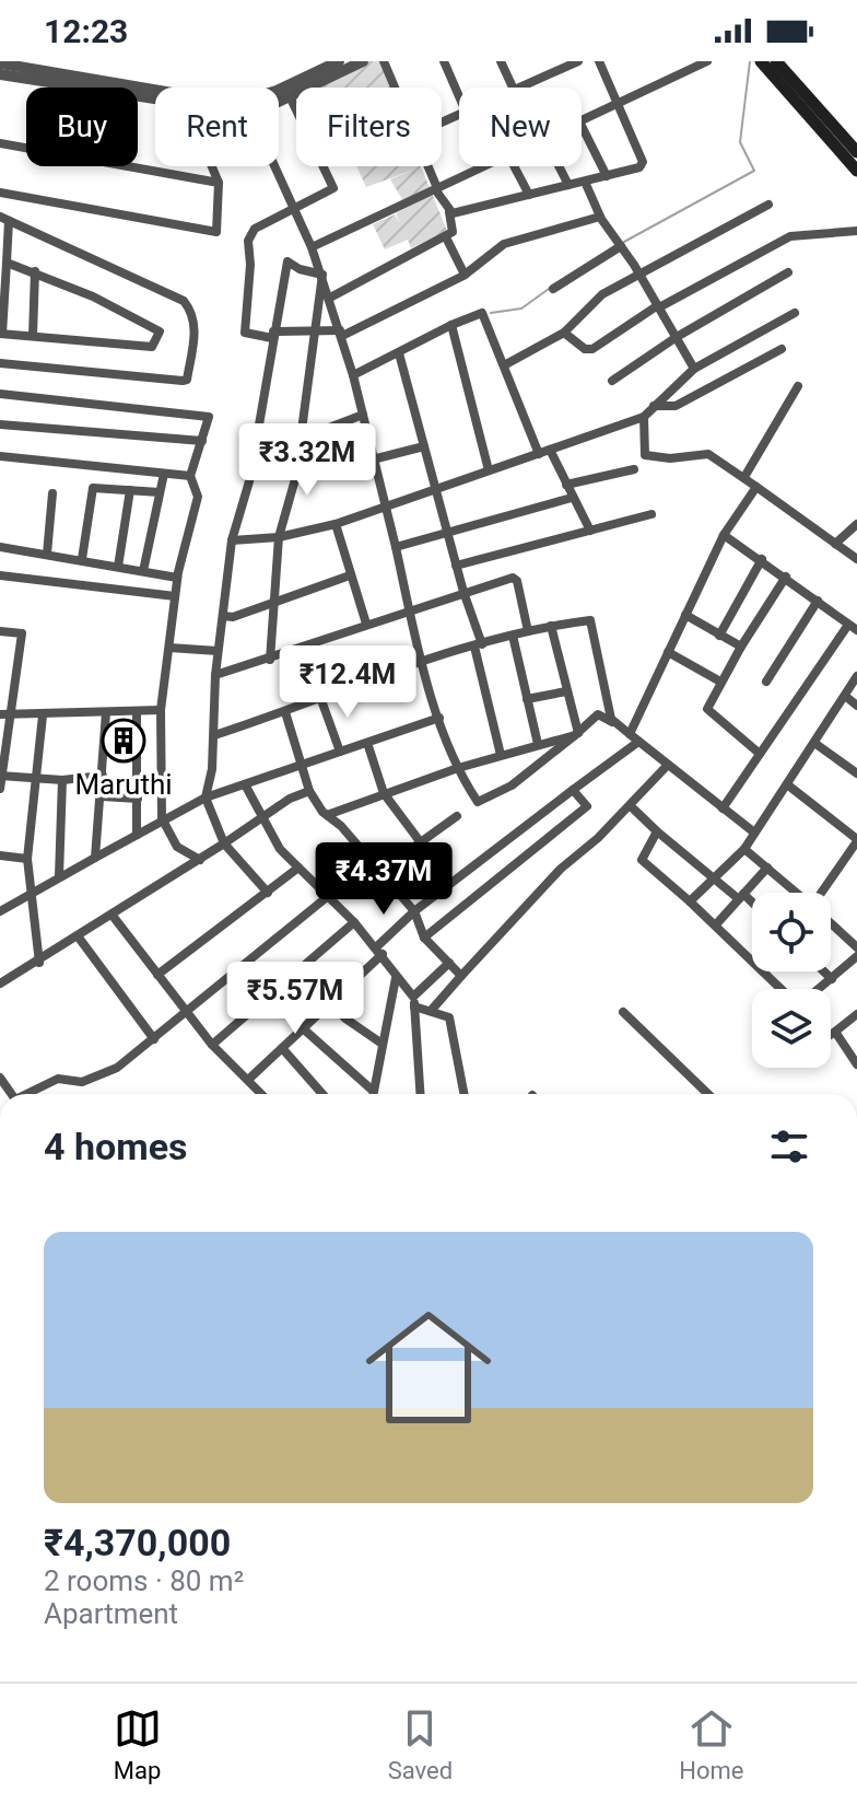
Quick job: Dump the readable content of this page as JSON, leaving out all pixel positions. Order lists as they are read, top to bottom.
{
  "places": {
    "building": ["Maruthi"]
  },
  "page": {
    "status": "12:23",
    "chip": [
      "Buy",
      "Rent",
      "Filters",
      "New"
    ],
    "price": [
      "₹3.32M",
      "₹12.4M",
      "₹4.37M",
      "₹5.57M"
    ],
    "heading": "4 homes",
    "list": [
      {
        "name": "₹4,370,000",
        "note": "2 rooms · 80 m² · Apartment"
      }
    ],
    "tabs": ["Map", "Saved", "Home"]
  }
}
